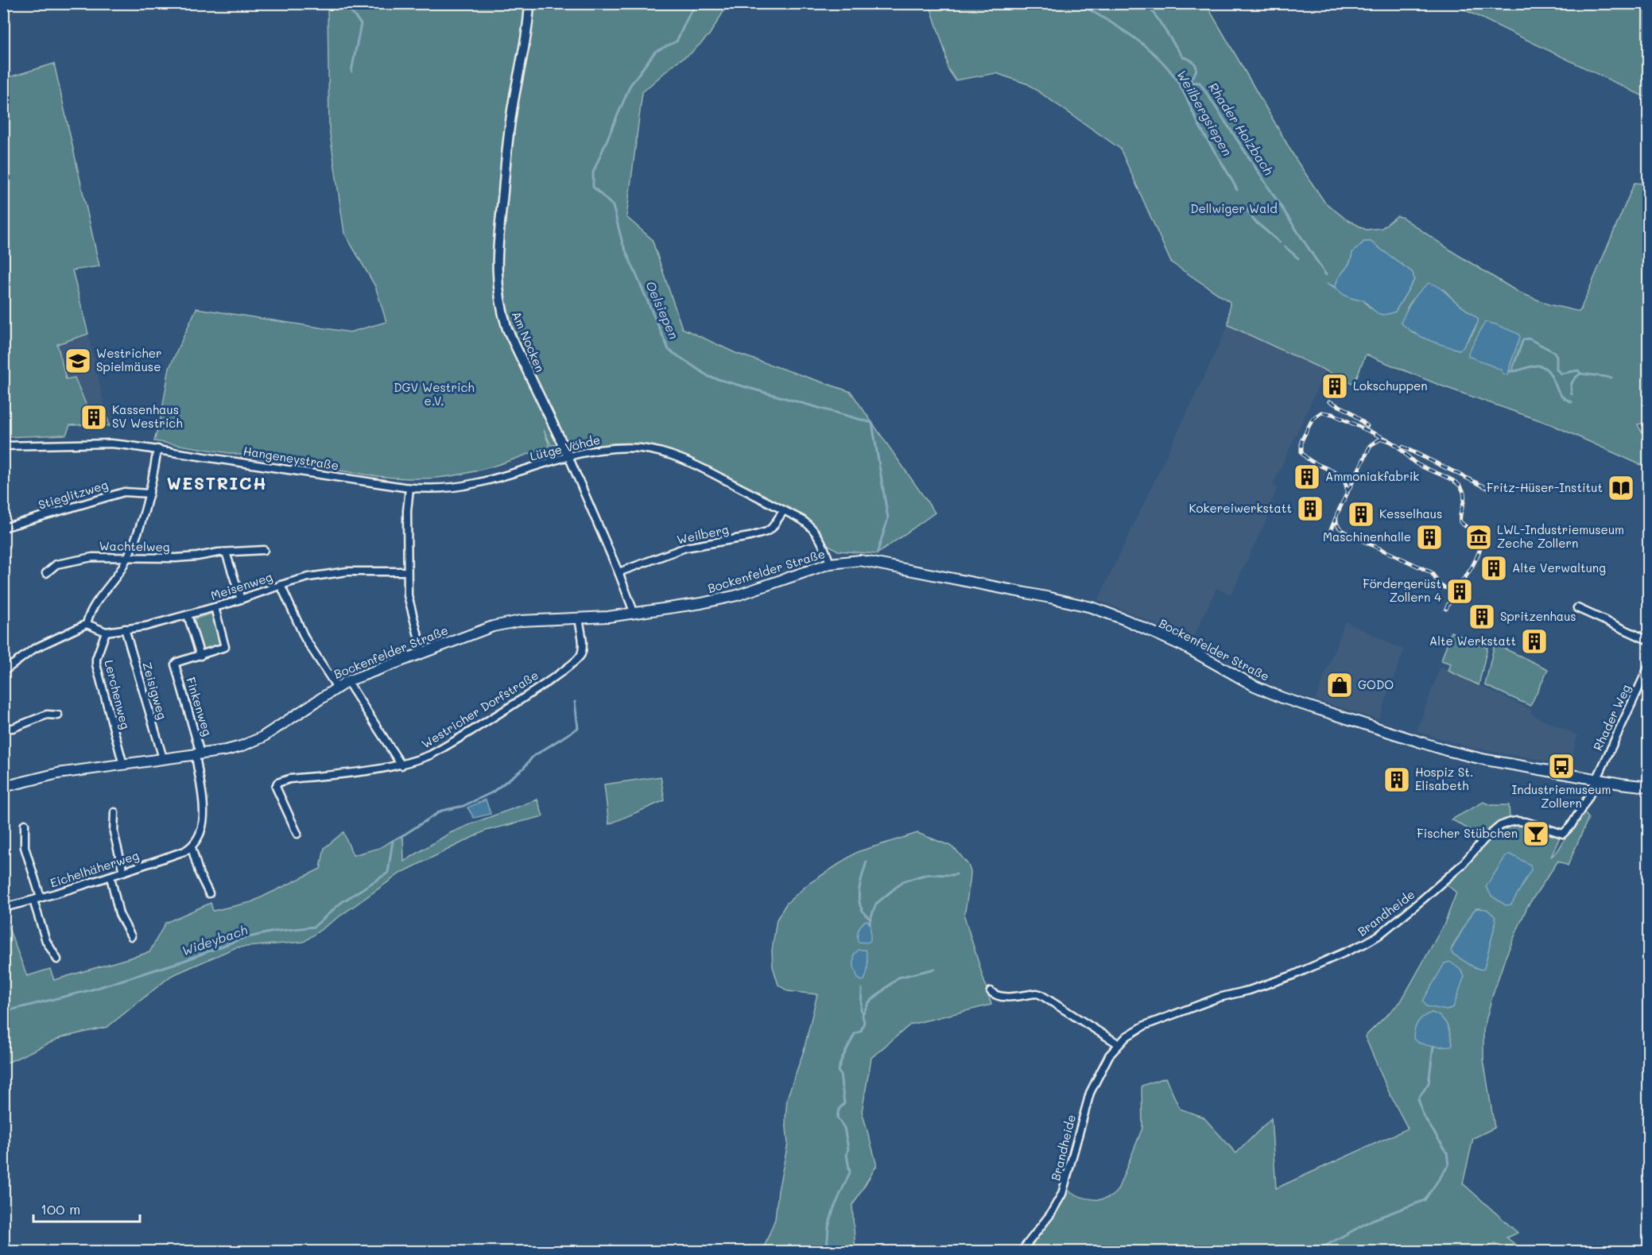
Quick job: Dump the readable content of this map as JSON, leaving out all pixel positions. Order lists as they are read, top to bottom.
{
  "streets": {
    "main road": ["Bockenfelder Straße"],
    "street": [
      "Am Nocken",
      "Lütge Vöhde",
      "Hangeneystraße",
      "Stieglitzweg",
      "Weilberg",
      "Wachtelweg",
      "Meisenweg",
      "Zeisigweg",
      "Lerchenweg",
      "Finkenweg",
      "Westricher Dorfstraße",
      "Rhader Weg",
      "Eichelhäherweg",
      "Brandheide"
    ]
  },
  "crossings": [
    ["Am Nocken", "Lütge Vöhde"],
    ["Am Nocken", "Weilberg"],
    ["Am Nocken", "Bockenfelder Straße"],
    ["Lütge Vöhde", "Hangeneystraße"],
    ["Lütge Vöhde", "Weilberg"],
    ["Lütge Vöhde", "Bockenfelder Straße"],
    ["Bockenfelder Straße", "Zeisigweg"],
    ["Bockenfelder Straße", "Lerchenweg"],
    ["Bockenfelder Straße", "Finkenweg"],
    ["Bockenfelder Straße", "Westricher Dorfstraße"],
    ["Bockenfelder Straße", "Rhader Weg"],
    ["Bockenfelder Straße", "Brandheide"],
    ["Meisenweg", "Zeisigweg"],
    ["Meisenweg", "Lerchenweg"],
    ["Meisenweg", "Finkenweg"],
    ["Rhader Weg", "Brandheide"]
  ],
  "districts": ["WESTRICH"],
  "water": [
    "Weilbergsiepen",
    "Rhader Holzbach",
    "Oelsiepen",
    "Wideybach"
  ],
  "parks": ["Dellwiger Wald", "DGV Westrich e.V."],
  "places": {
    "school or university": ["Westricher Spielmäuse"],
    "building": [
      "Lokschuppen",
      "Kassenhaus SV Westrich",
      "Ammoniakfabrik",
      "Kokereiwerkstatt",
      "Kesselhaus",
      "Maschinenhalle",
      "Alte Verwaltung",
      "Fördergerüst Zollern 4",
      "Spritzenhaus",
      "Alte Werkstatt",
      "Hospiz St. Elisabeth"
    ],
    "library": ["Fritz-Hüser-Institut"],
    "museum": ["LWL-Industriemuseum Zeche Zollern"],
    "shop": ["GODO"],
    "bus stop": ["Industriemuseum Zollern"],
    "bar": ["Fischer Stübchen"]
  },
  "scale_bar": "100 m"
}
